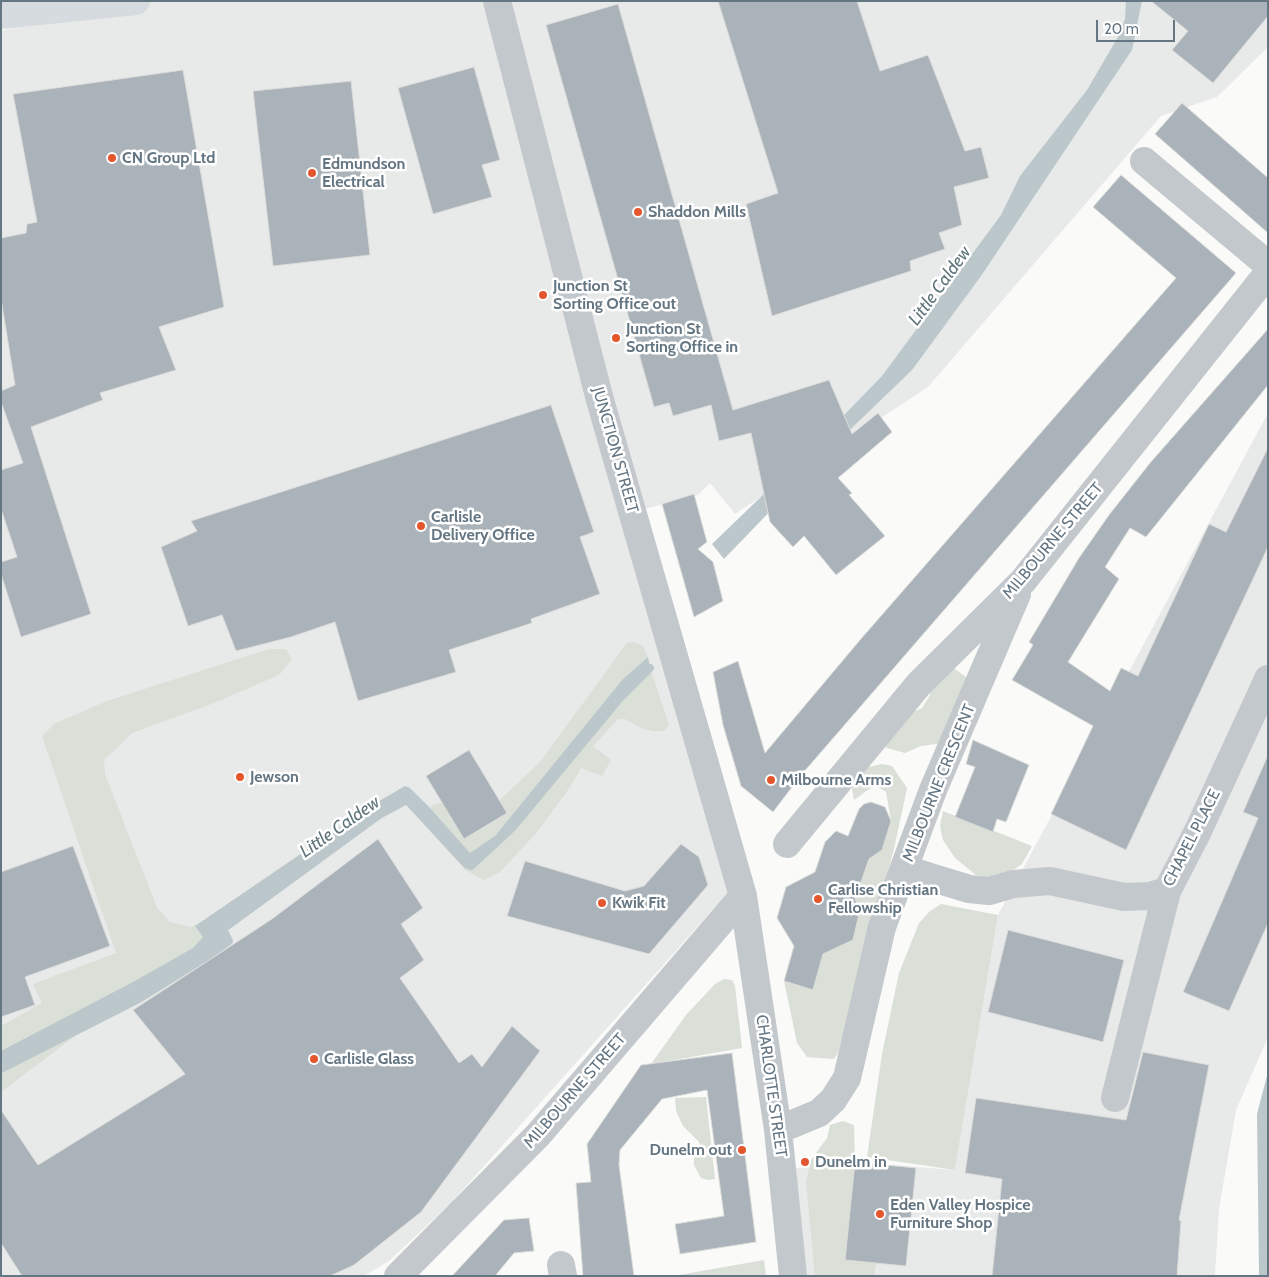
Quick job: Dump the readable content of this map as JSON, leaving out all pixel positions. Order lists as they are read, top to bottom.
{
  "streets": {
    "street": [
      "JUNCTION STREET",
      "MILBOURNE STREET",
      "MILBOURNE CRESCENT",
      "CHAPEL PLACE",
      "CHARLOTTE STREET"
    ]
  },
  "crossings": [
    ["JUNCTION STREET", "MILBOURNE STREET"],
    ["JUNCTION STREET", "CHARLOTTE STREET"],
    ["MILBOURNE STREET", "MILBOURNE CRESCENT"],
    ["MILBOURNE STREET", "CHARLOTTE STREET"],
    ["MILBOURNE CRESCENT", "CHAPEL PLACE"],
    ["MILBOURNE CRESCENT", "CHARLOTTE STREET"]
  ],
  "water": ["Little Caldew"],
  "places": [
    "CN Group Ltd",
    "Edmundson Electrical",
    "Shaddon Mills",
    "Junction St Sorting Office out",
    "Junction St Sorting Office in",
    "Carlisle Delivery Office",
    "Jewson",
    "Milbourne Arms",
    "Carlise Christian Fellowship",
    "Kwik Fit",
    "Carlisle Glass",
    "Dunelm out",
    "Dunelm in",
    "Eden Valley Hospice Furniture Shop"
  ],
  "scale_bar": "20 m"
}
